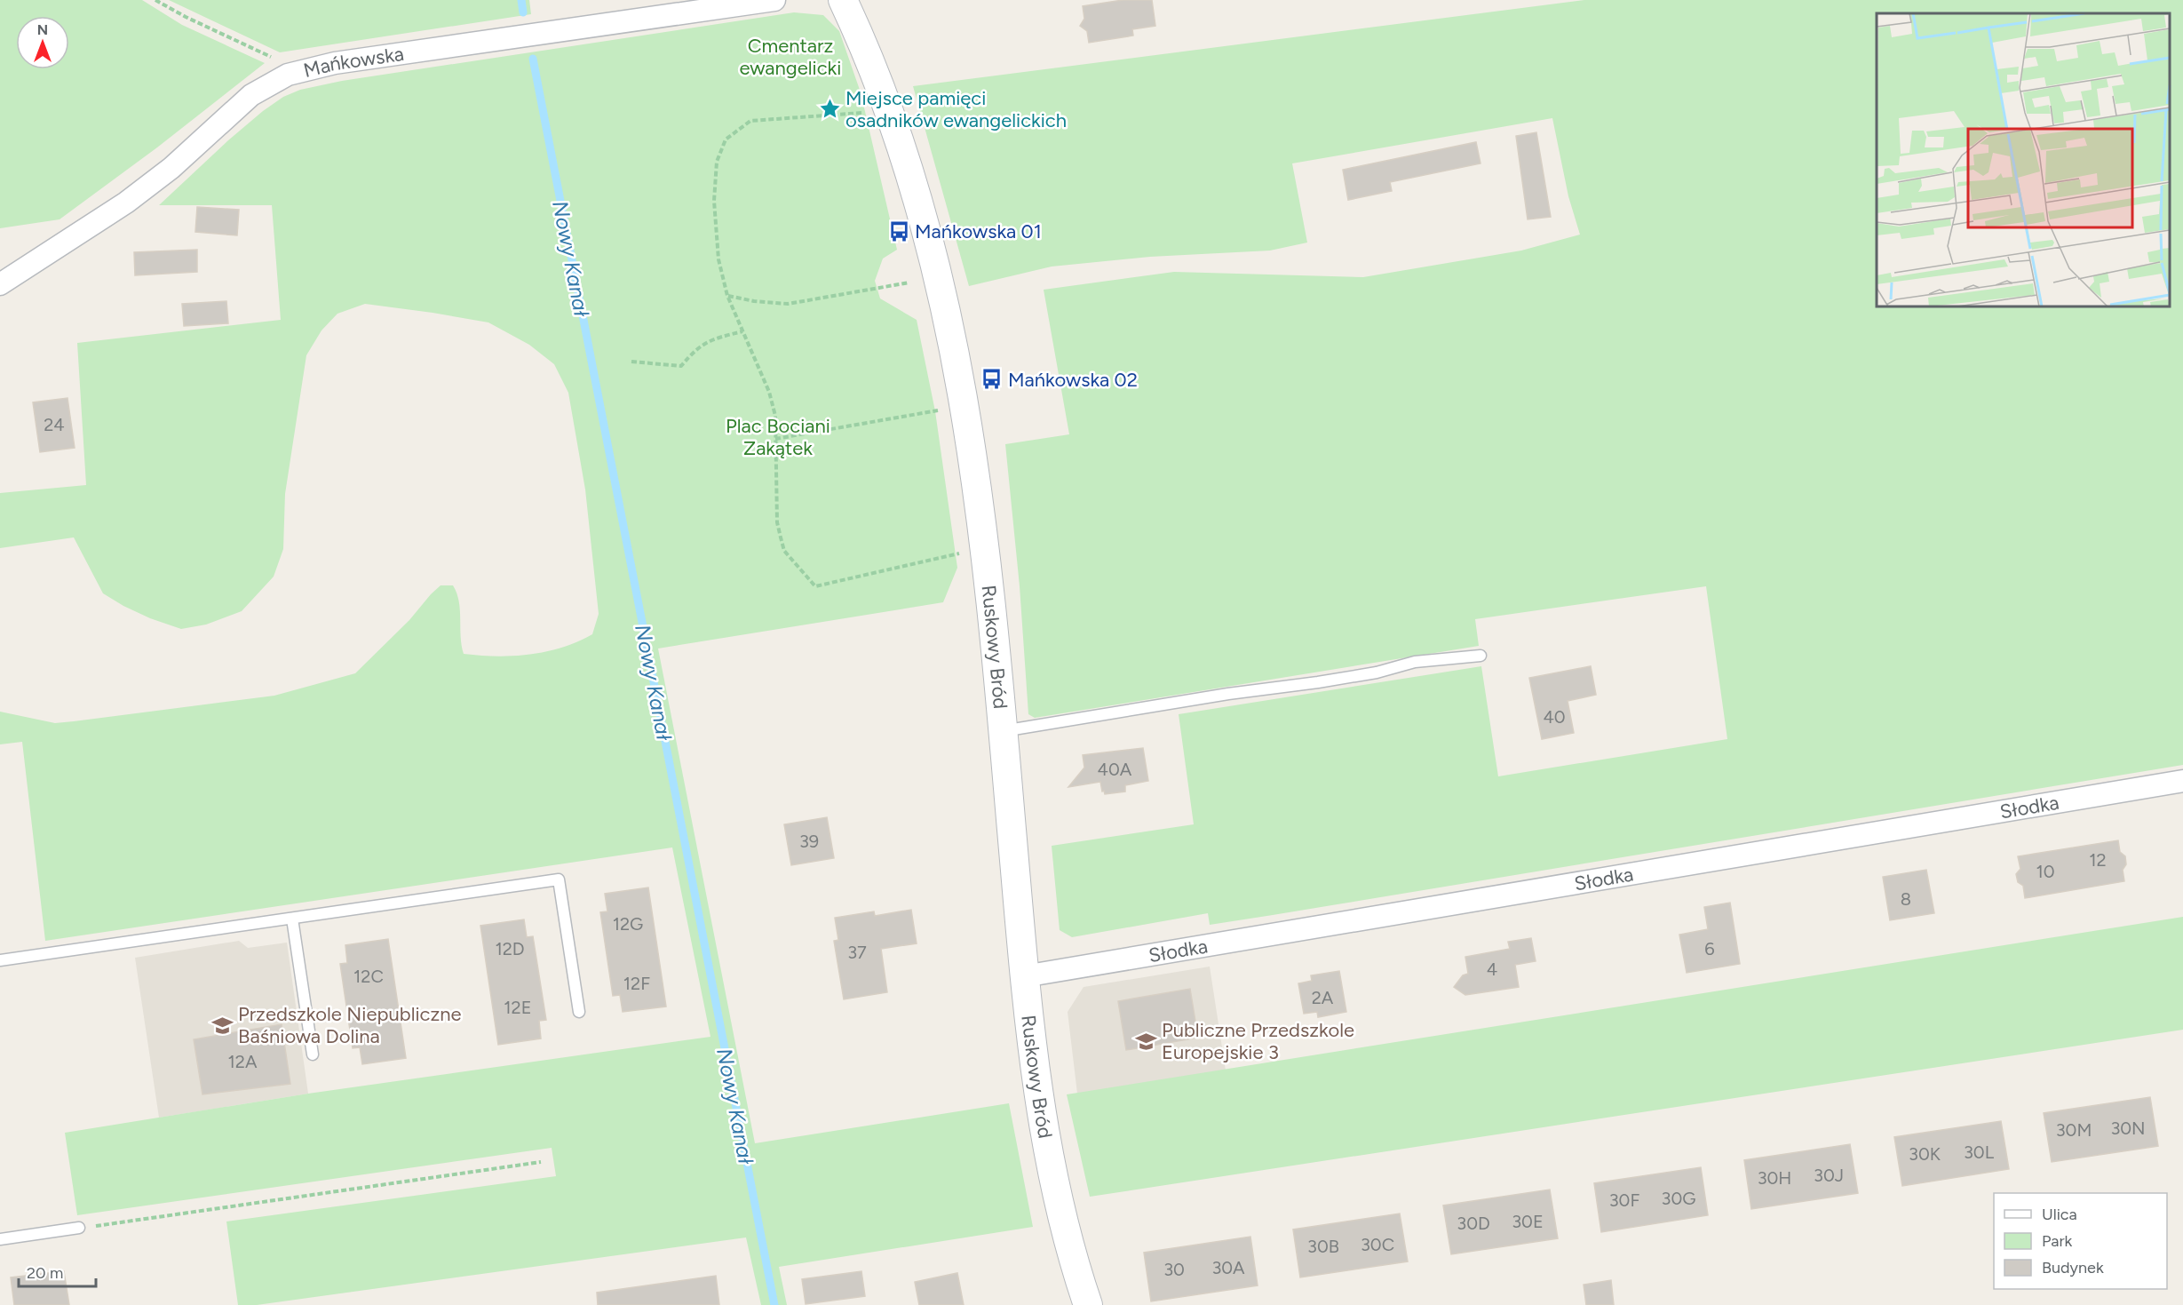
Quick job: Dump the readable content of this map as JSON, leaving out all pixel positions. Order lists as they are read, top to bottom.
{
  "streets": {
    "street": ["Mańkowska", "Ruskowy Bród", "Słodka"]
  },
  "crossings": [
    ["Ruskowy Bród", "Słodka"]
  ],
  "water": ["Nowy Kanał"],
  "parks": ["Cmentarz ewangelicki", "Plac Bociani Zakątek"],
  "places": {
    "place": ["Miejsce pamięci osadników ewangelickich"],
    "bus stop": ["Mańkowska 01", "Mańkowska 02"],
    "school or university": ["Przedszkole Niepubliczne Baśniowa Dolina", "Publiczne Przedszkole Europejskie 3"]
  },
  "house_numbers": [
    "24",
    "40",
    "40A",
    "39",
    "12",
    "10",
    "8",
    "12G",
    "12D",
    "6",
    "37",
    "4",
    "12C",
    "12F",
    "2A",
    "12E",
    "12A",
    "30N",
    "30M",
    "30L",
    "30K",
    "30J",
    "30H",
    "30G",
    "30F",
    "30E",
    "30D",
    "30C",
    "30B",
    "30A",
    "30"
  ],
  "legend": ["Ulica", "Park", "Budynek"],
  "scale_bar": "20 m",
  "north": "top"
}
